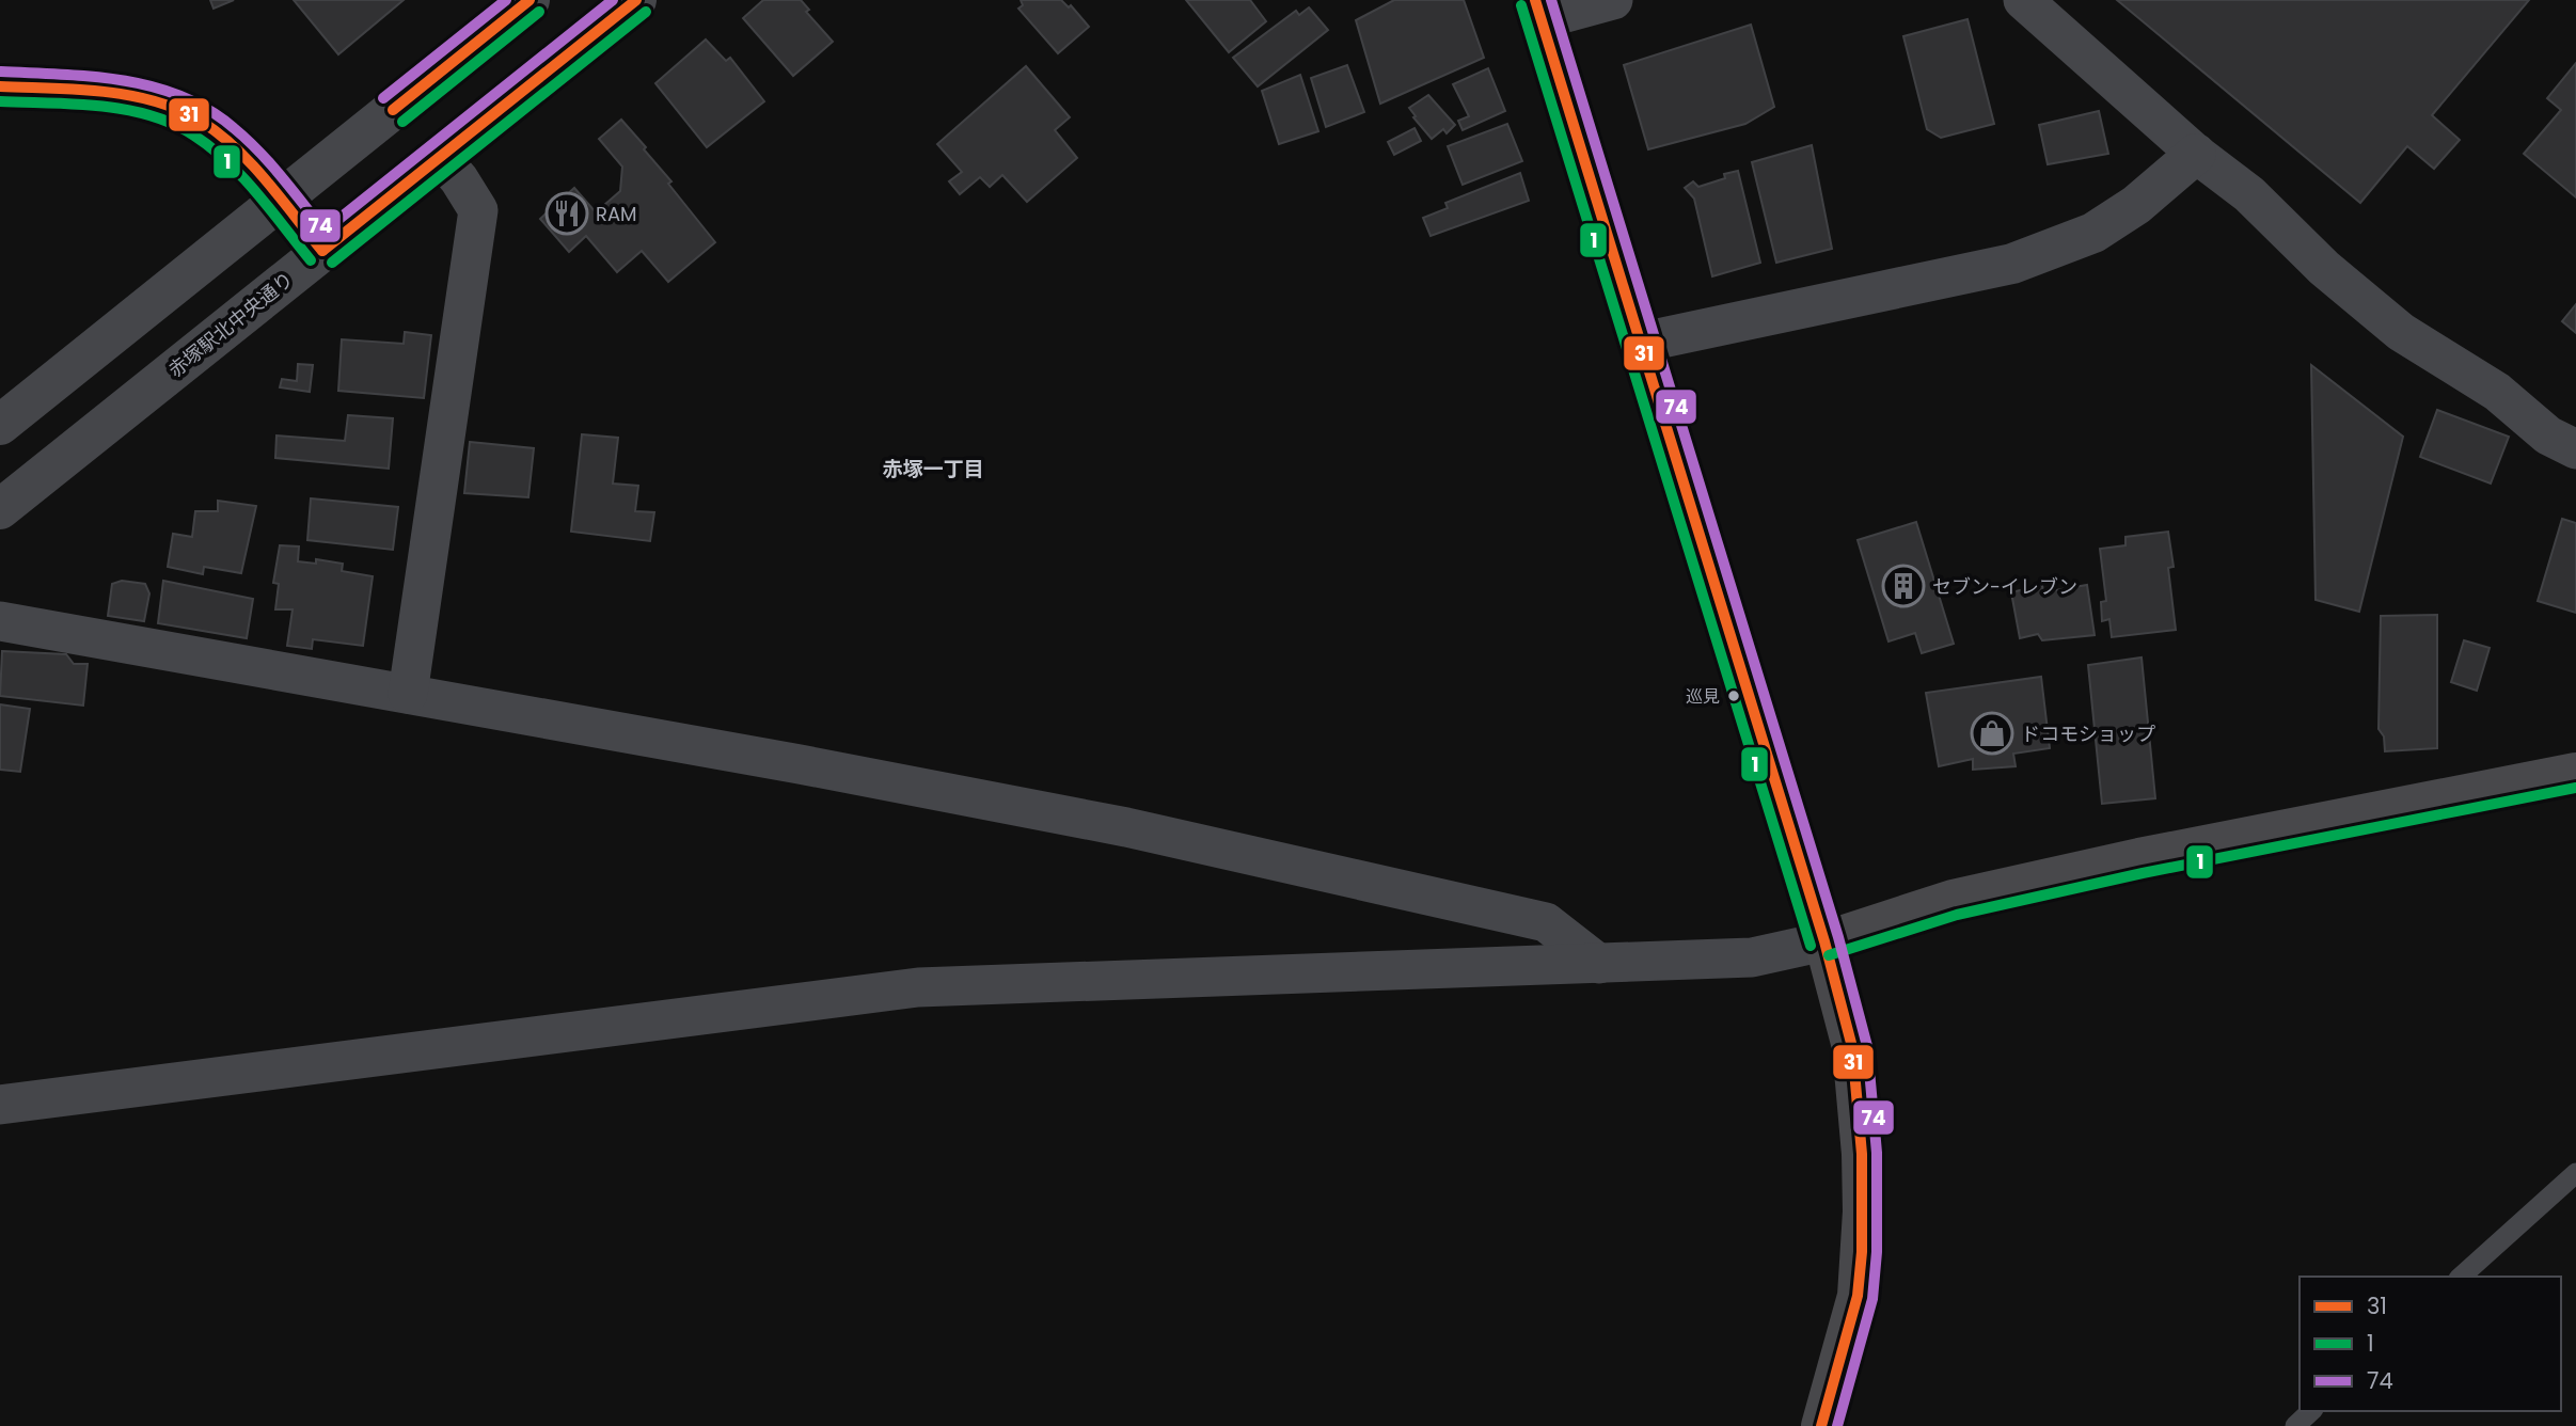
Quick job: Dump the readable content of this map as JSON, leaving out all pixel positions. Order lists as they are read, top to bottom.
{
  "streets": {
    "street": ["赤塚駅北中央通り"]
  },
  "districts": ["赤塚一丁目"],
  "places": {
    "restaurant": ["RAM"],
    "building": ["セブン-イレブン"],
    "other": ["巡見"],
    "shop": ["ドコモショップ"]
  },
  "lines": ["transit line 31", "transit line 74", "transit line 1"],
  "legend": ["31", "1", "74"]
}
